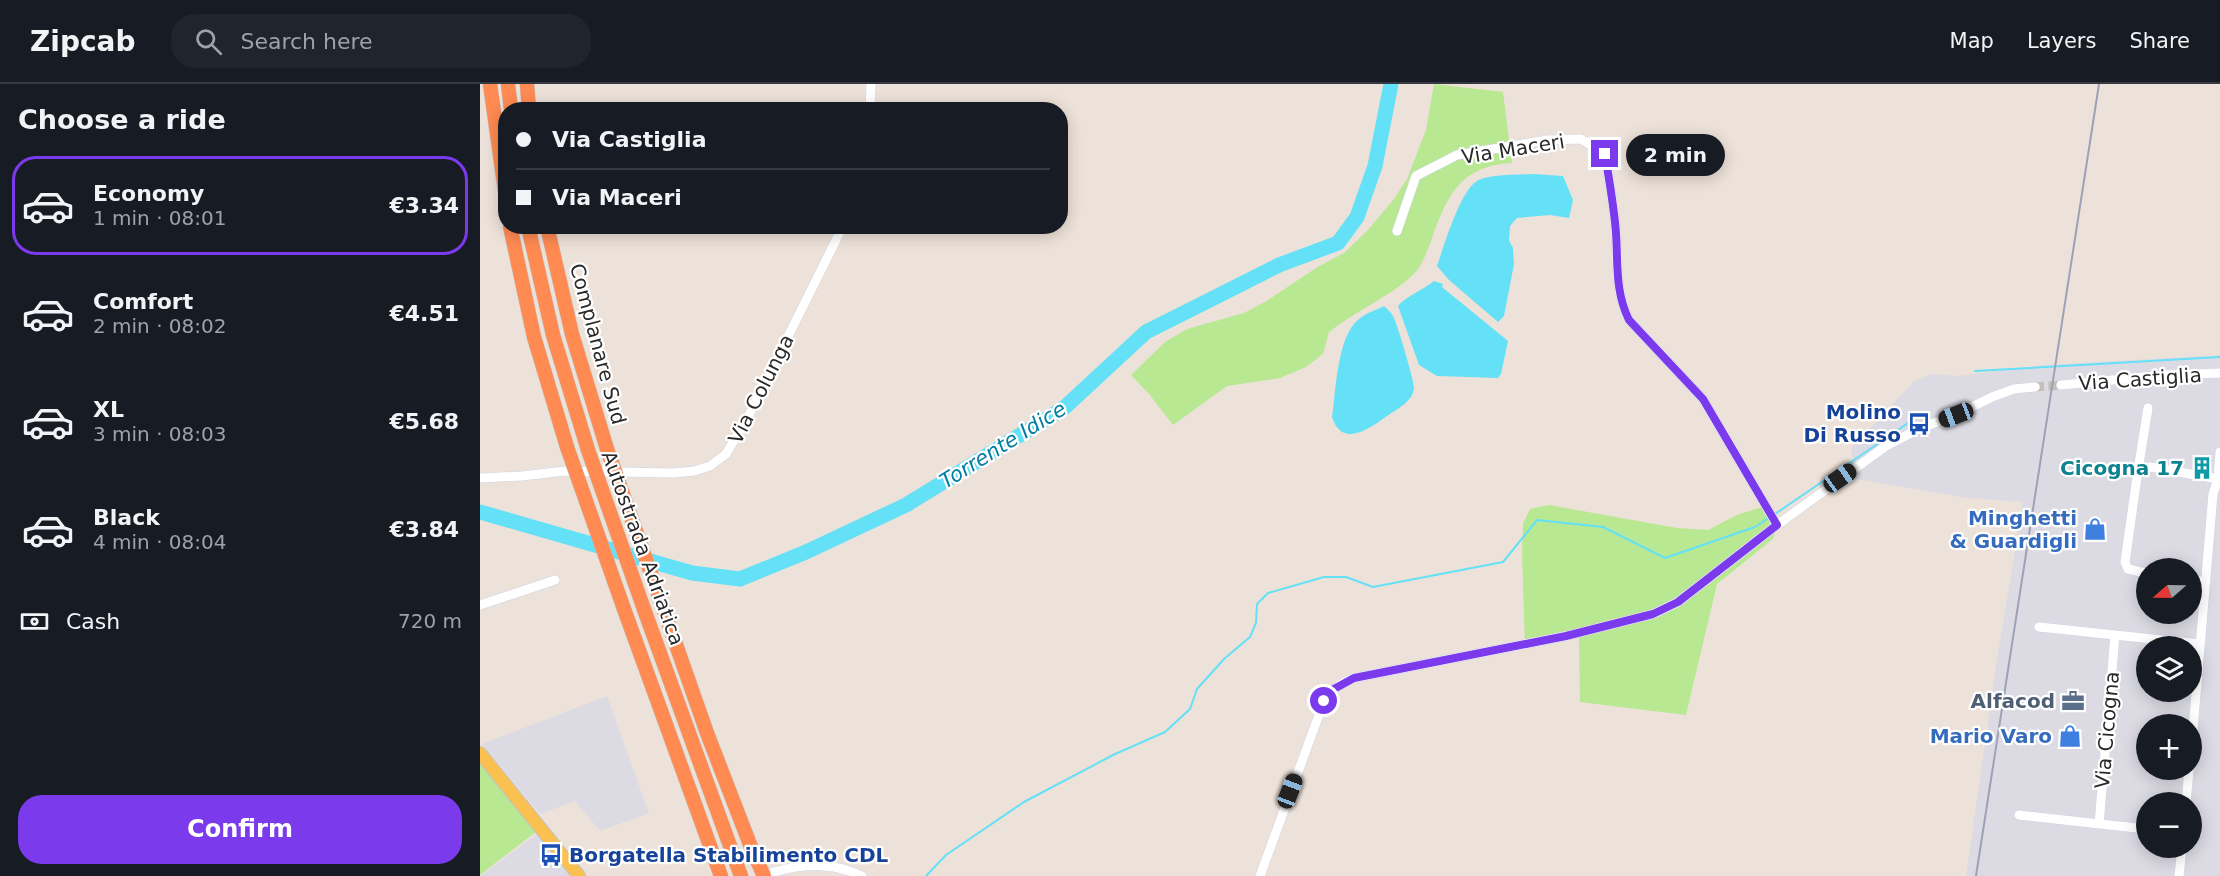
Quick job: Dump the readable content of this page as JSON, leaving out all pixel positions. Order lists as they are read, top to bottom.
{
  "streets": {
    "highway": ["Complanare Sud", "Autostrada Adriatica"],
    "street": [
      "Via Maceri",
      "Via Castiglia",
      "Via Colunga",
      "Via Cicogna"
    ]
  },
  "water": ["Torrente Idice"],
  "places": {
    "bus stop": ["Molino Di Russo", "Borgatella Stabilimento CDL"],
    "building": ["Cicogna 17"],
    "shop": ["Minghetti & Guardigli", "Mario Varo"],
    "office": ["Alfacod"]
  },
  "north": "left",
  "page": {
    "header": "Zipcab",
    "search": "Search here",
    "nav": ["Map", "Layers", "Share"],
    "heading": "Choose a ride",
    "banner": ["Via Castiglia", "Via Maceri"],
    "bubble": "2 min",
    "list": [
      {
        "name": "Economy",
        "note": "1 min · 08:01",
        "value": "€3.34"
      },
      {
        "name": "Comfort",
        "note": "2 min · 08:02",
        "value": "€4.51"
      },
      {
        "name": "XL",
        "note": "3 min · 08:03",
        "value": "€5.68"
      },
      {
        "name": "Black",
        "note": "4 min · 08:04",
        "value": "€3.84"
      }
    ],
    "map_buttons": ["+", "−"],
    "pay": ["Cash", "720 m"],
    "buttons": "Confirm"
  }
}
